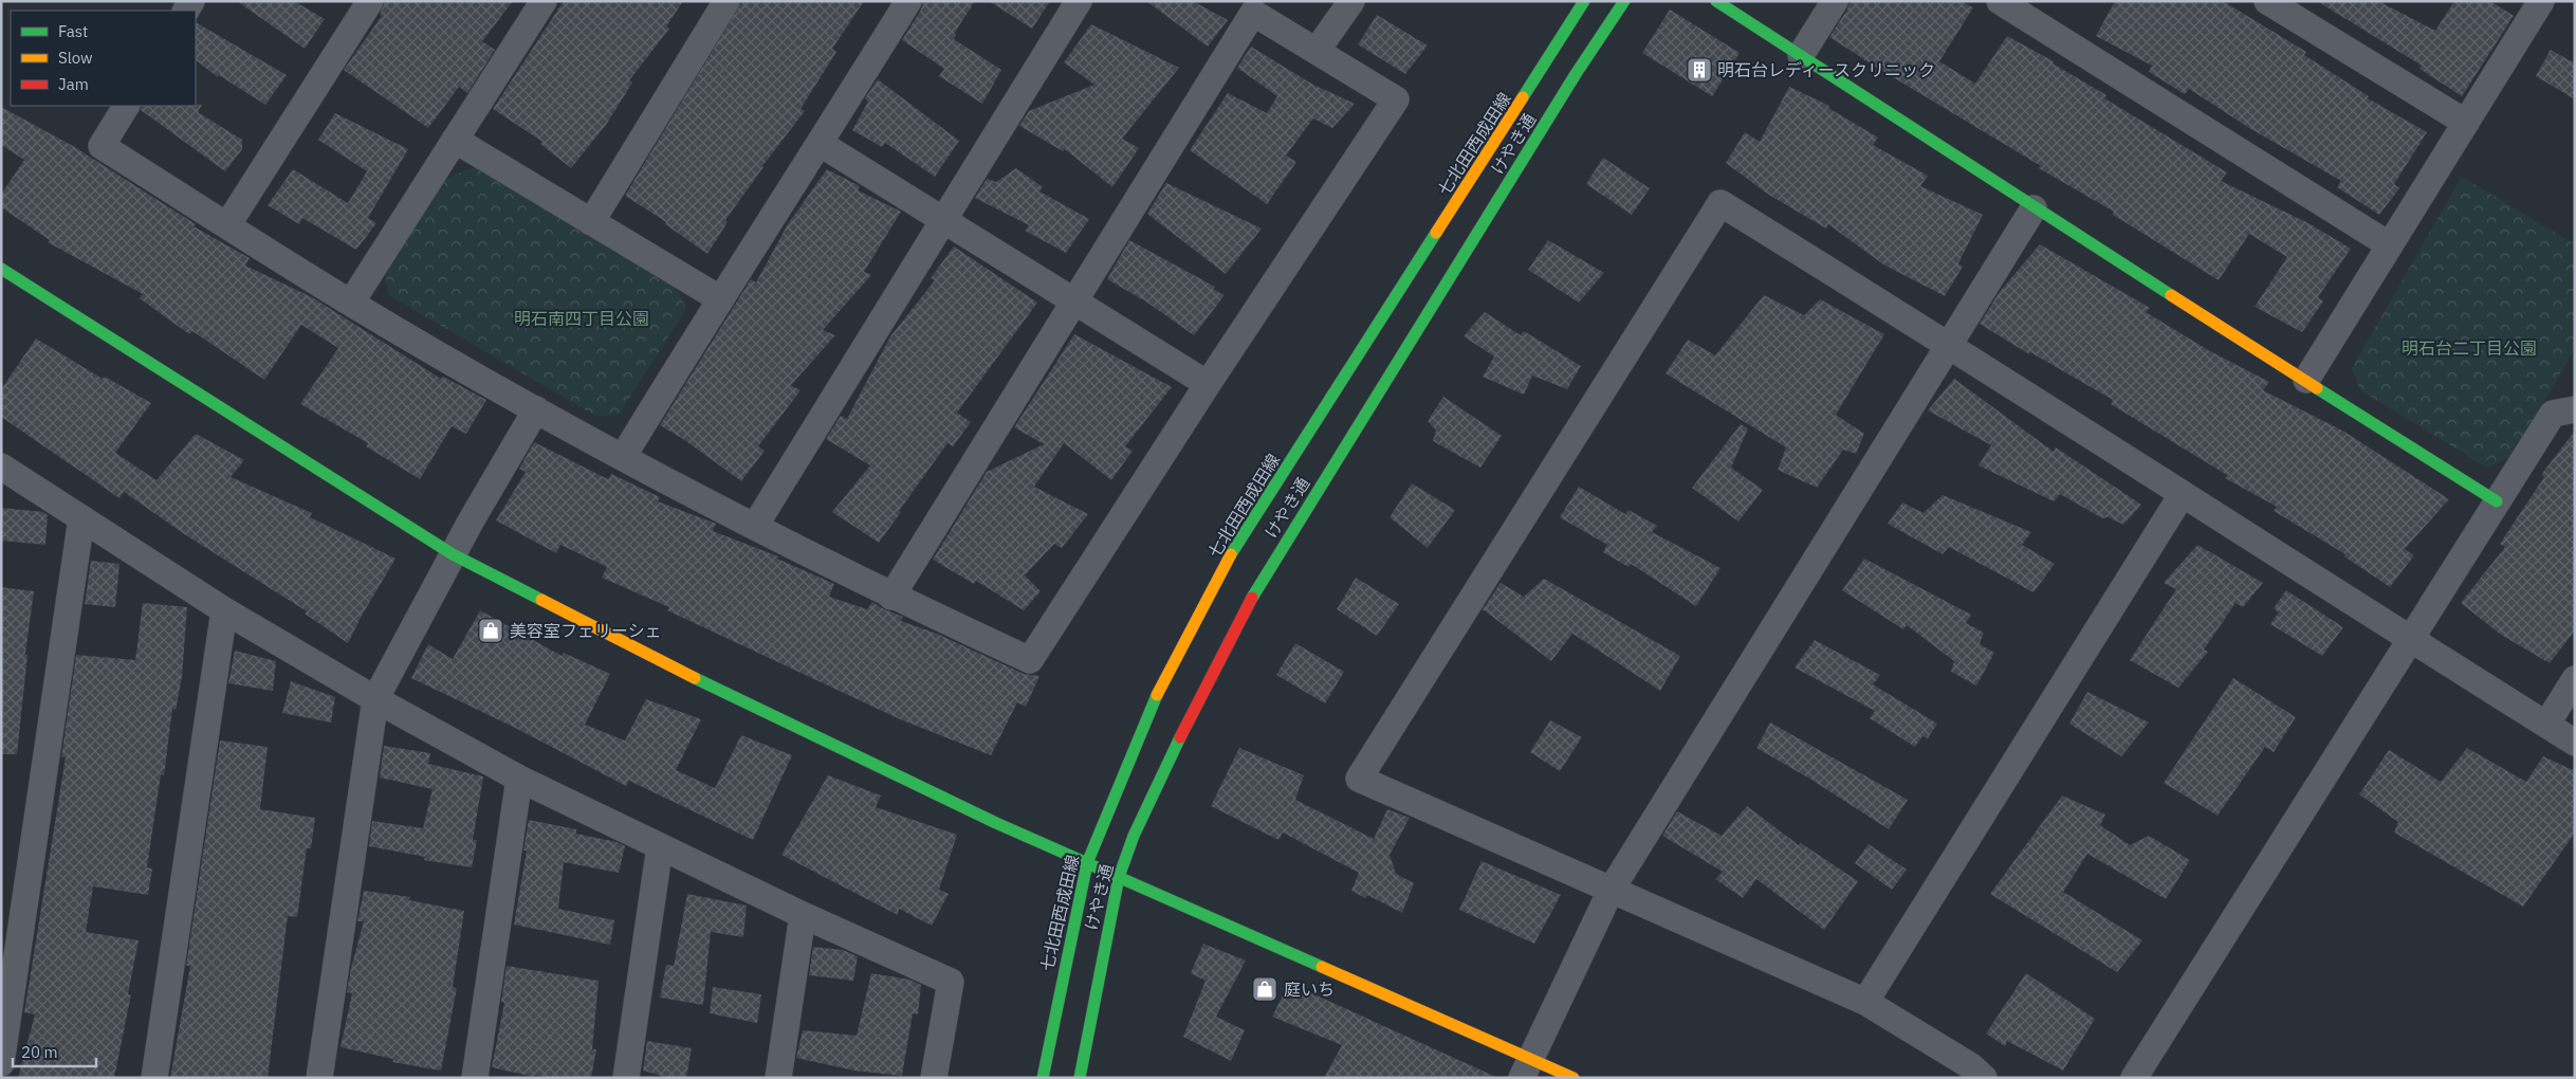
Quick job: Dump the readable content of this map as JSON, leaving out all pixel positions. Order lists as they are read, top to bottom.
{
  "streets": {
    "street": ["七北田西成田線", "けやき通"]
  },
  "parks": ["明石南四丁目公園", "明石台二丁目公園"],
  "places": {
    "building": ["明石台レディースクリニック"],
    "shop": ["美容室フェリーシェ", "庭いち"]
  },
  "legend": ["Fast", "Slow", "Jam"],
  "scale_bar": "20 m"
}
